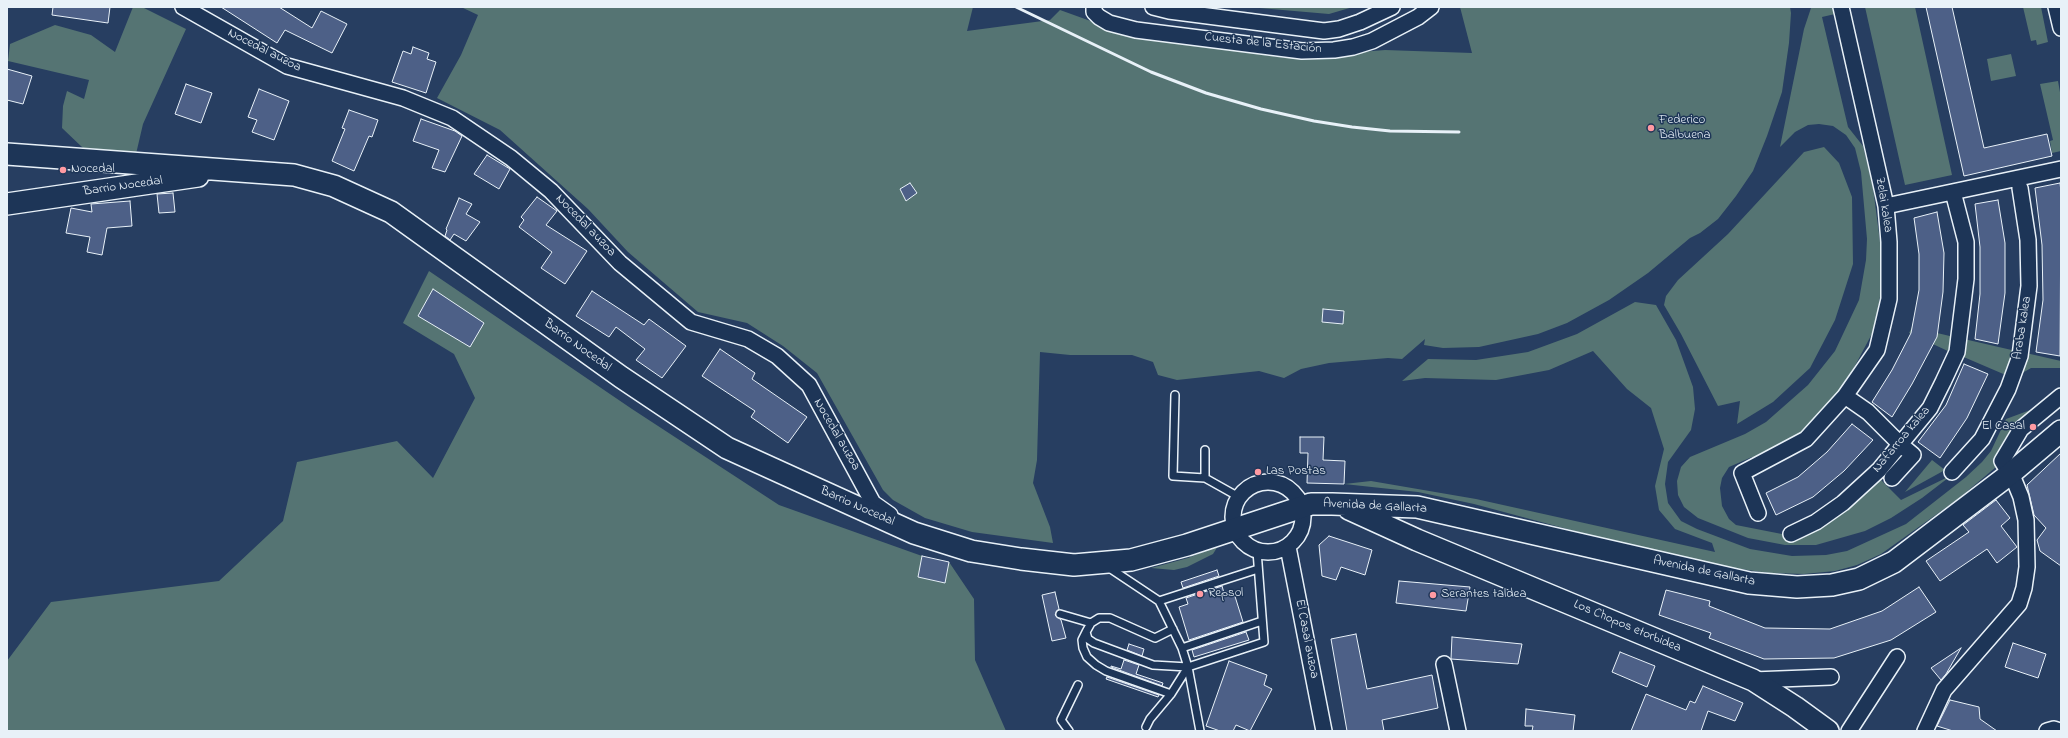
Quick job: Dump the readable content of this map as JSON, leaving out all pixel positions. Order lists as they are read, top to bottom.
{
  "streets": {
    "street": [
      "Cuesta de la Estación",
      "Nocedal auzoa",
      "Barrio Nocedal",
      "Zelai kalea",
      "Araba kalea",
      "Nafarroa kalea",
      "Avenida de Gallarta",
      "Los Chopos etorbidea",
      "El Casal auzoa"
    ]
  },
  "crossings": [
    ["Nocedal auzoa", "Barrio Nocedal"],
    ["Barrio Nocedal", "Avenida de Gallarta"],
    ["Avenida de Gallarta", "Los Chopos etorbidea"]
  ],
  "places": [
    "Federico Balbuena",
    "Nocedal",
    "El Casal",
    "Las Postas",
    "Repsol",
    "Serantes taldea"
  ]
}
